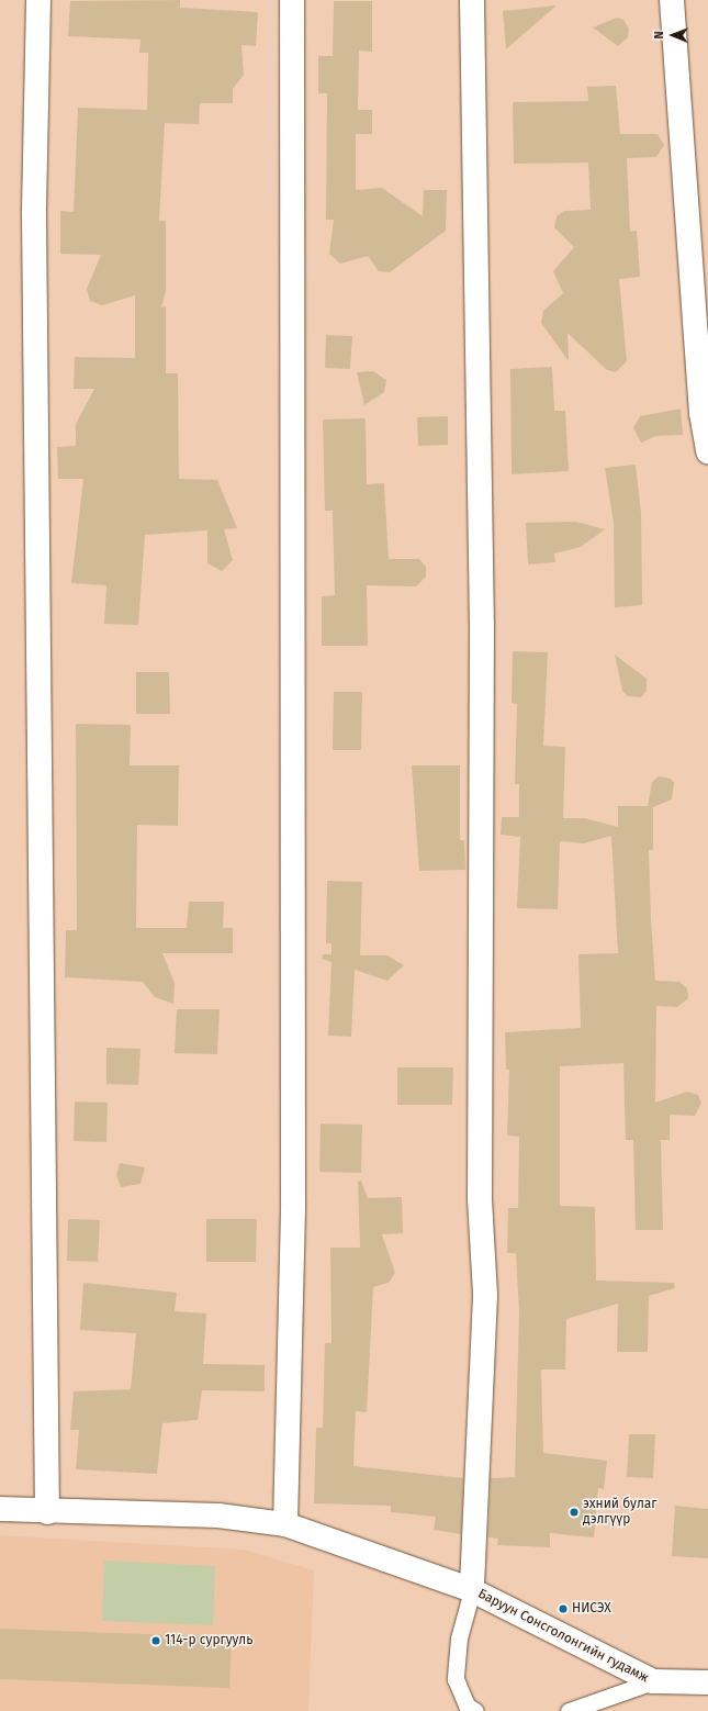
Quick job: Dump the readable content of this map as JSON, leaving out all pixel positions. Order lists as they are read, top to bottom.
{
  "streets": {
    "street": ["Баруун Сонсголонгийн гудамж"]
  },
  "places": ["эхний булаг дэлгүүр", "НИСЭХ", "114-р сургууль"],
  "north": "left"
}
